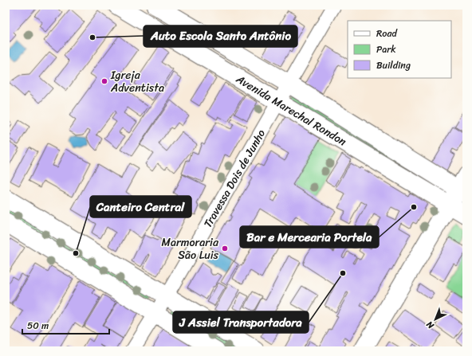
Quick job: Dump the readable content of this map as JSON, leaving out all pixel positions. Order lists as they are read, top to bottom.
{
  "streets": {
    "street": ["Avenida Marechal Rondon", "Travessa Dois de Junho"]
  },
  "crossings": [
    ["Avenida Marechal Rondon", "Travessa Dois de Junho"]
  ],
  "places": [
    "Auto Escola Santo Antônio",
    "Igreja Adventista",
    "Bar e Mercearia Portela",
    "Marmoraria São Luis",
    "Canteiro Central",
    "J Assiel Transportadora"
  ],
  "legend": ["Road", "Park", "Building"],
  "scale_bar": "50 m",
  "north": "bottom left"
}
